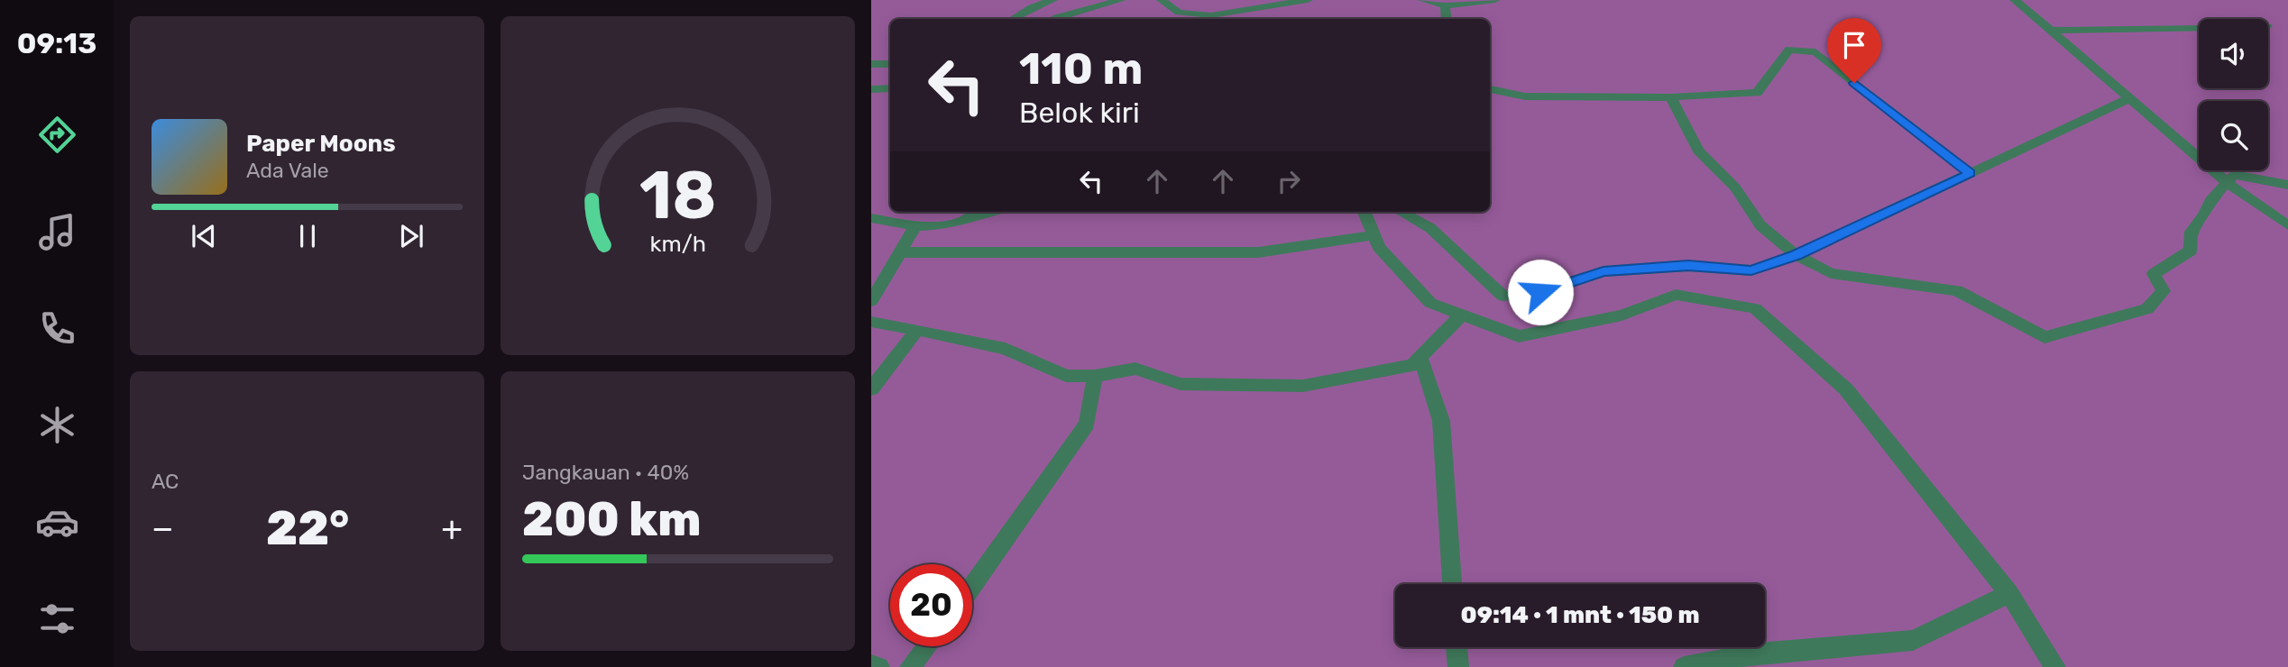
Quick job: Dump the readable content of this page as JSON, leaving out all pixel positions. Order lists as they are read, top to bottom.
{
  "page": {
    "tabs": "09:13",
    "turn": ["110 m", "Belok kiri"],
    "song": ["Paper Moons", "Ada Vale"],
    "tile": [
      "AC",
      ["Jangkauan · 40%", "200 km"]
    ],
    "heat": ["−", "22°", "+"],
    "limit": "20",
    "trip": "09:14 · 1 mnt · 150 m",
    "gauge": ["18", "km/h"]
  }
}
